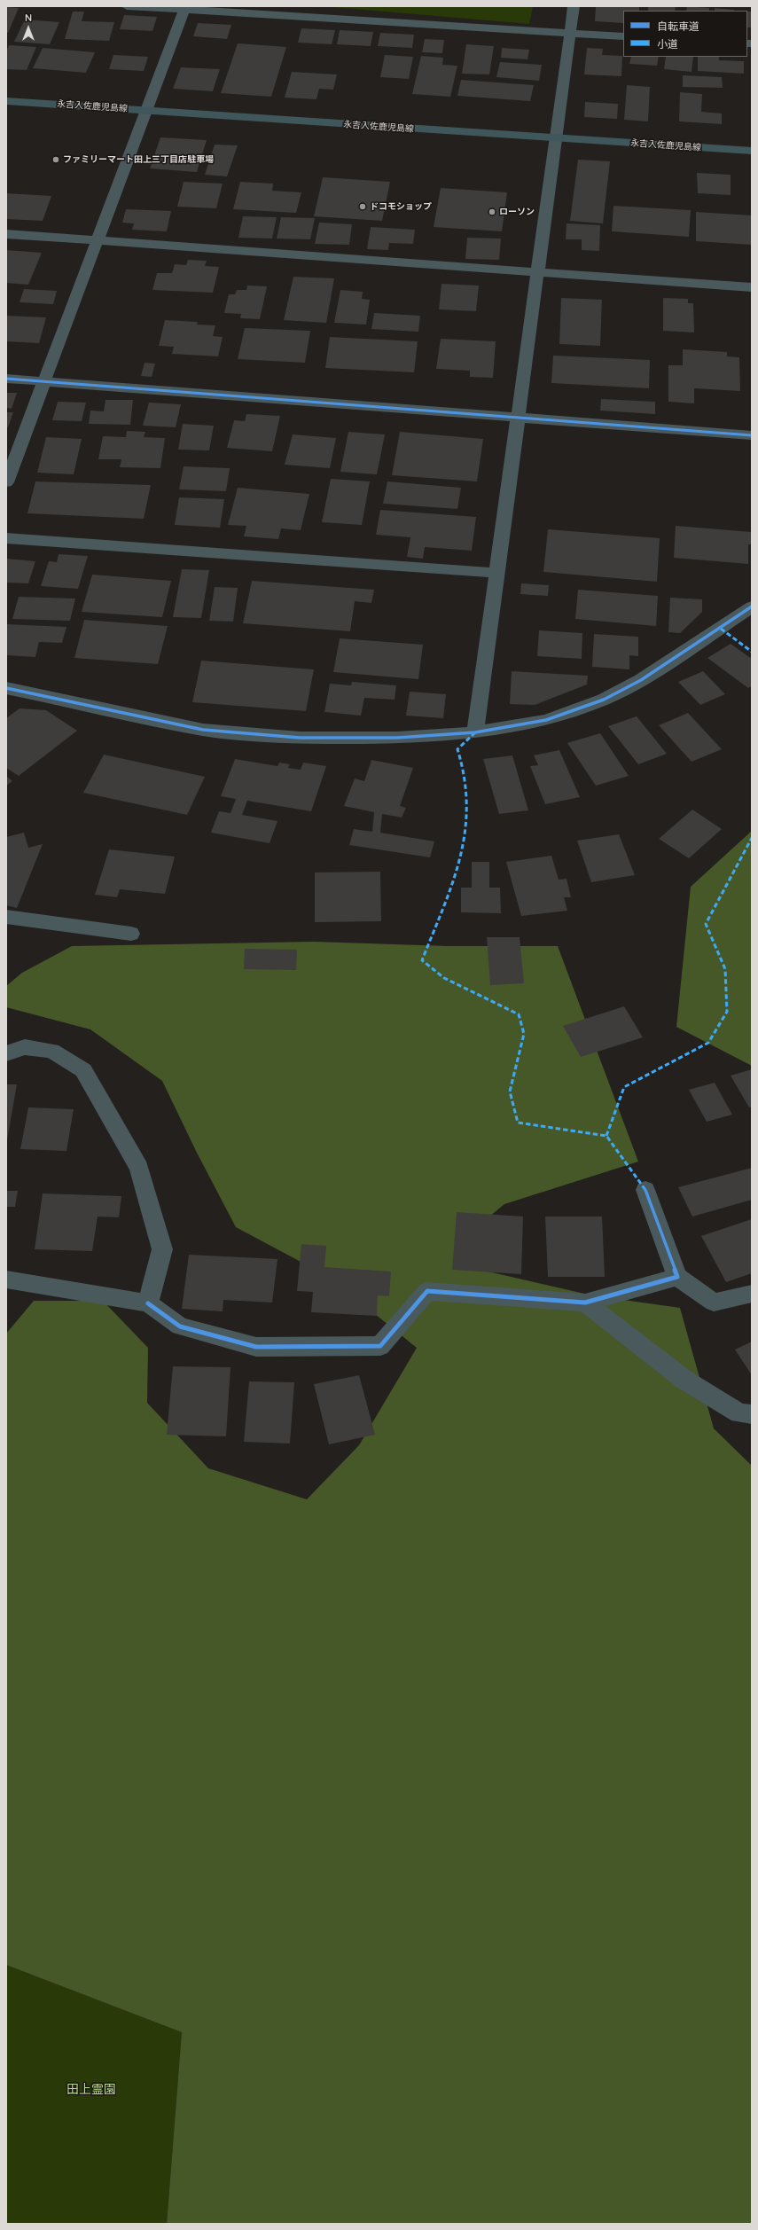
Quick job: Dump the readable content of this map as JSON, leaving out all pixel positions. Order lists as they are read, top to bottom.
{
  "streets": {
    "main road": ["永吉入佐鹿児島線"]
  },
  "parks": ["田上霊園"],
  "places": ["ファミリーマート田上三丁目店駐車場", "ドコモショップ", "ローソン"],
  "legend": ["自転車道", "小道"],
  "north": "top"
}
